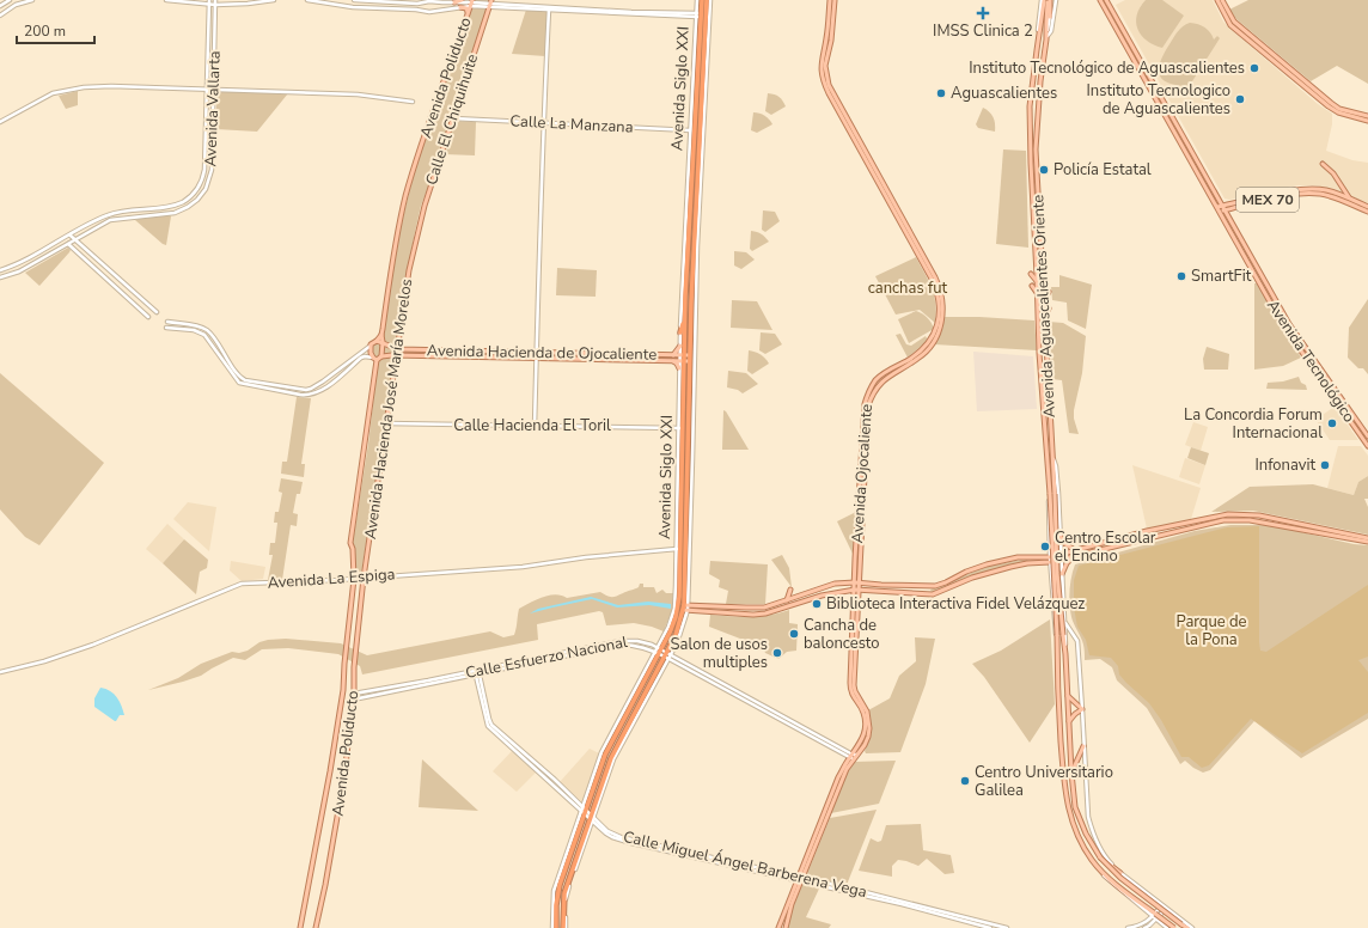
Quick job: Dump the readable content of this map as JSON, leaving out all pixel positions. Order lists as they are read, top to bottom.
{
  "streets": {
    "highway": ["Avenida Siglo XXI"],
    "main road": [
      "Avenida Poliducto",
      "Calle El Chiquihuite",
      "MEX 70",
      "Avenida Aguascalientes Oriente",
      "Avenida Hacienda de Ojocaliente",
      "Avenida Tecnológico",
      "Avenida Hacienda José María Morelos",
      "Avenida Ojocaliente"
    ],
    "street": [
      "Avenida Vallarta",
      "Calle La Manzana",
      "Calle Hacienda El Toril",
      "Avenida La Espiga",
      "Calle Esfuerzo Nacional",
      "Calle Miguel Ángel Barberena Vega"
    ]
  },
  "crossings": [
    ["Avenida Poliducto", "Avenida Hacienda José María Morelos"],
    ["Avenida Poliducto", "Avenida La Espiga"],
    ["Avenida Poliducto", "Calle Esfuerzo Nacional"],
    ["Avenida Siglo XXI", "Calle La Manzana"],
    ["Avenida Siglo XXI", "Avenida Hacienda de Ojocaliente"],
    ["Avenida Siglo XXI", "Calle Hacienda El Toril"],
    ["Avenida Siglo XXI", "Avenida La Espiga"],
    ["Avenida Siglo XXI", "Calle Esfuerzo Nacional"],
    ["Avenida Siglo XXI", "Calle Miguel Ángel Barberena Vega"],
    ["Calle El Chiquihuite", "Calle La Manzana"],
    ["Calle El Chiquihuite", "Avenida Hacienda José María Morelos"],
    ["MEX 70", "Avenida Tecnológico"],
    ["Avenida Hacienda de Ojocaliente", "Avenida Hacienda José María Morelos"],
    ["Avenida Hacienda José María Morelos", "Calle Hacienda El Toril"],
    ["Avenida Hacienda José María Morelos", "Avenida La Espiga"],
    ["Avenida Ojocaliente", "Calle Esfuerzo Nacional"],
    ["Avenida Ojocaliente", "Calle Miguel Ángel Barberena Vega"],
    ["Calle Esfuerzo Nacional", "Calle Miguel Ángel Barberena Vega"]
  ],
  "parks": ["canchas fut", "Parque de la Pona"],
  "places": {
    "health": ["IMSS Clinica 2"],
    "other": [
      "Instituto Tecnológico de Aguascalientes",
      "Aguascalientes",
      "Instituto Tecnologico de Aguascalientes",
      "Policía Estatal",
      "SmartFit",
      "La Concordia Forum Internacional",
      "Infonavit",
      "Centro Escolar el Encino",
      "Biblioteca Interactiva Fidel Velázquez",
      "Cancha de baloncesto",
      "Salon de usos multiples",
      "Centro Universitario Galilea"
    ]
  },
  "scale_bar": "200 m"
}
